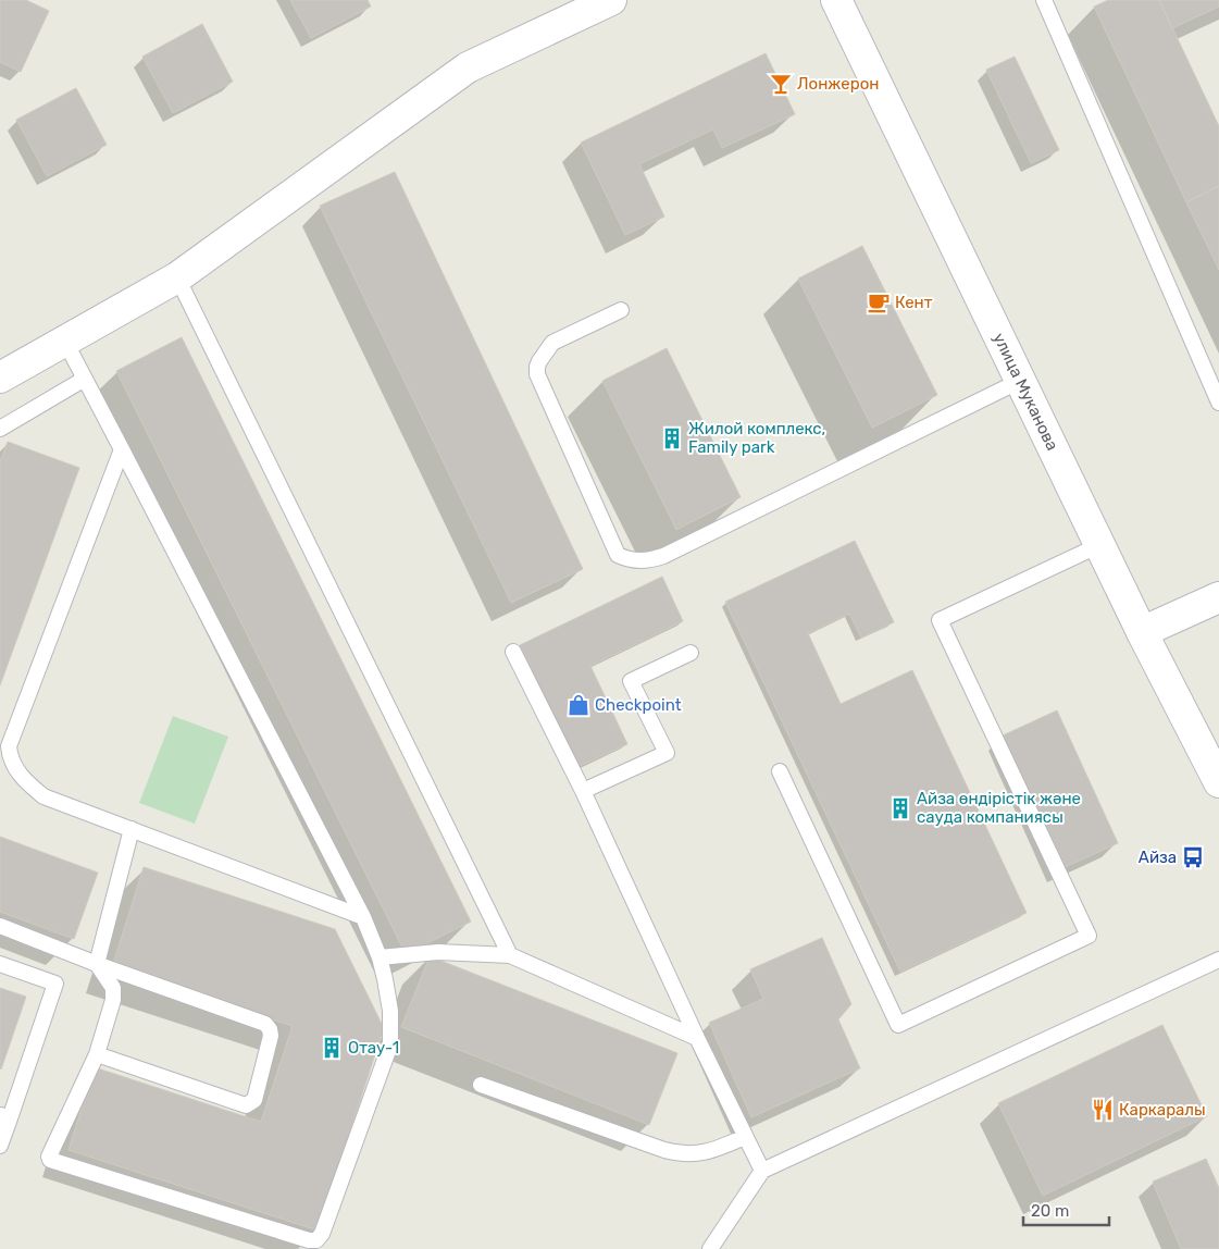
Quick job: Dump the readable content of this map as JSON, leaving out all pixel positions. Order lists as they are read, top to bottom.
{
  "streets": {
    "main road": ["улица Муканова"]
  },
  "places": {
    "bar": ["Лонжерон"],
    "cafe": ["Кент"],
    "building": ["Жилой комплекс, Family park", "Айза өндірістік және сауда компаниясы", "Отау-1"],
    "shop": ["Checkpoint"],
    "bus stop": ["Айза"],
    "restaurant": ["Каркаралы"]
  },
  "scale_bar": "20 m"
}
